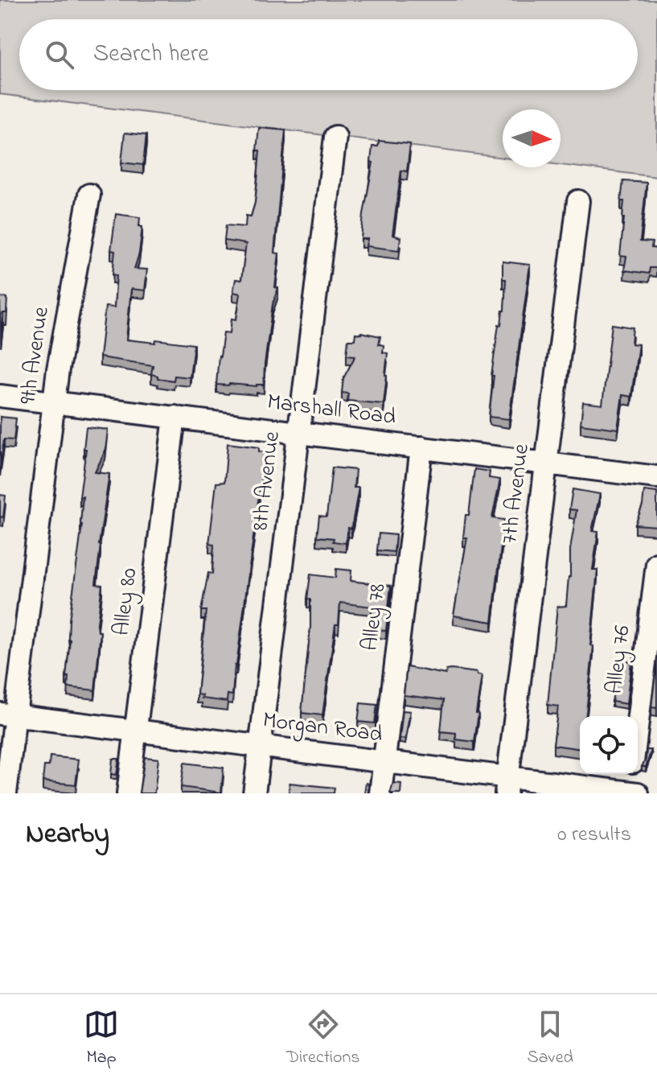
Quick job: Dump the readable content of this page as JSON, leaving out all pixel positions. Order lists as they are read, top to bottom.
{
  "streets": {
    "street": [
      "9th Avenue",
      "Marshall Road",
      "8th Avenue",
      "7th Avenue",
      "Alley 80",
      "Alley 78",
      "Alley 76",
      "Morgan Road"
    ]
  },
  "crossings": [
    ["9th Avenue", "Marshall Road"],
    ["9th Avenue", "Morgan Road"],
    ["Marshall Road", "8th Avenue"],
    ["Marshall Road", "7th Avenue"],
    ["Marshall Road", "Alley 80"],
    ["Marshall Road", "Alley 78"],
    ["8th Avenue", "Morgan Road"],
    ["7th Avenue", "Morgan Road"],
    ["Alley 80", "Morgan Road"],
    ["Alley 78", "Morgan Road"]
  ],
  "north": "right",
  "page": {
    "search": "Search here",
    "heading": ["Nearby", "0 results"],
    "nav": ["Map", "Directions", "Saved"]
  }
}
